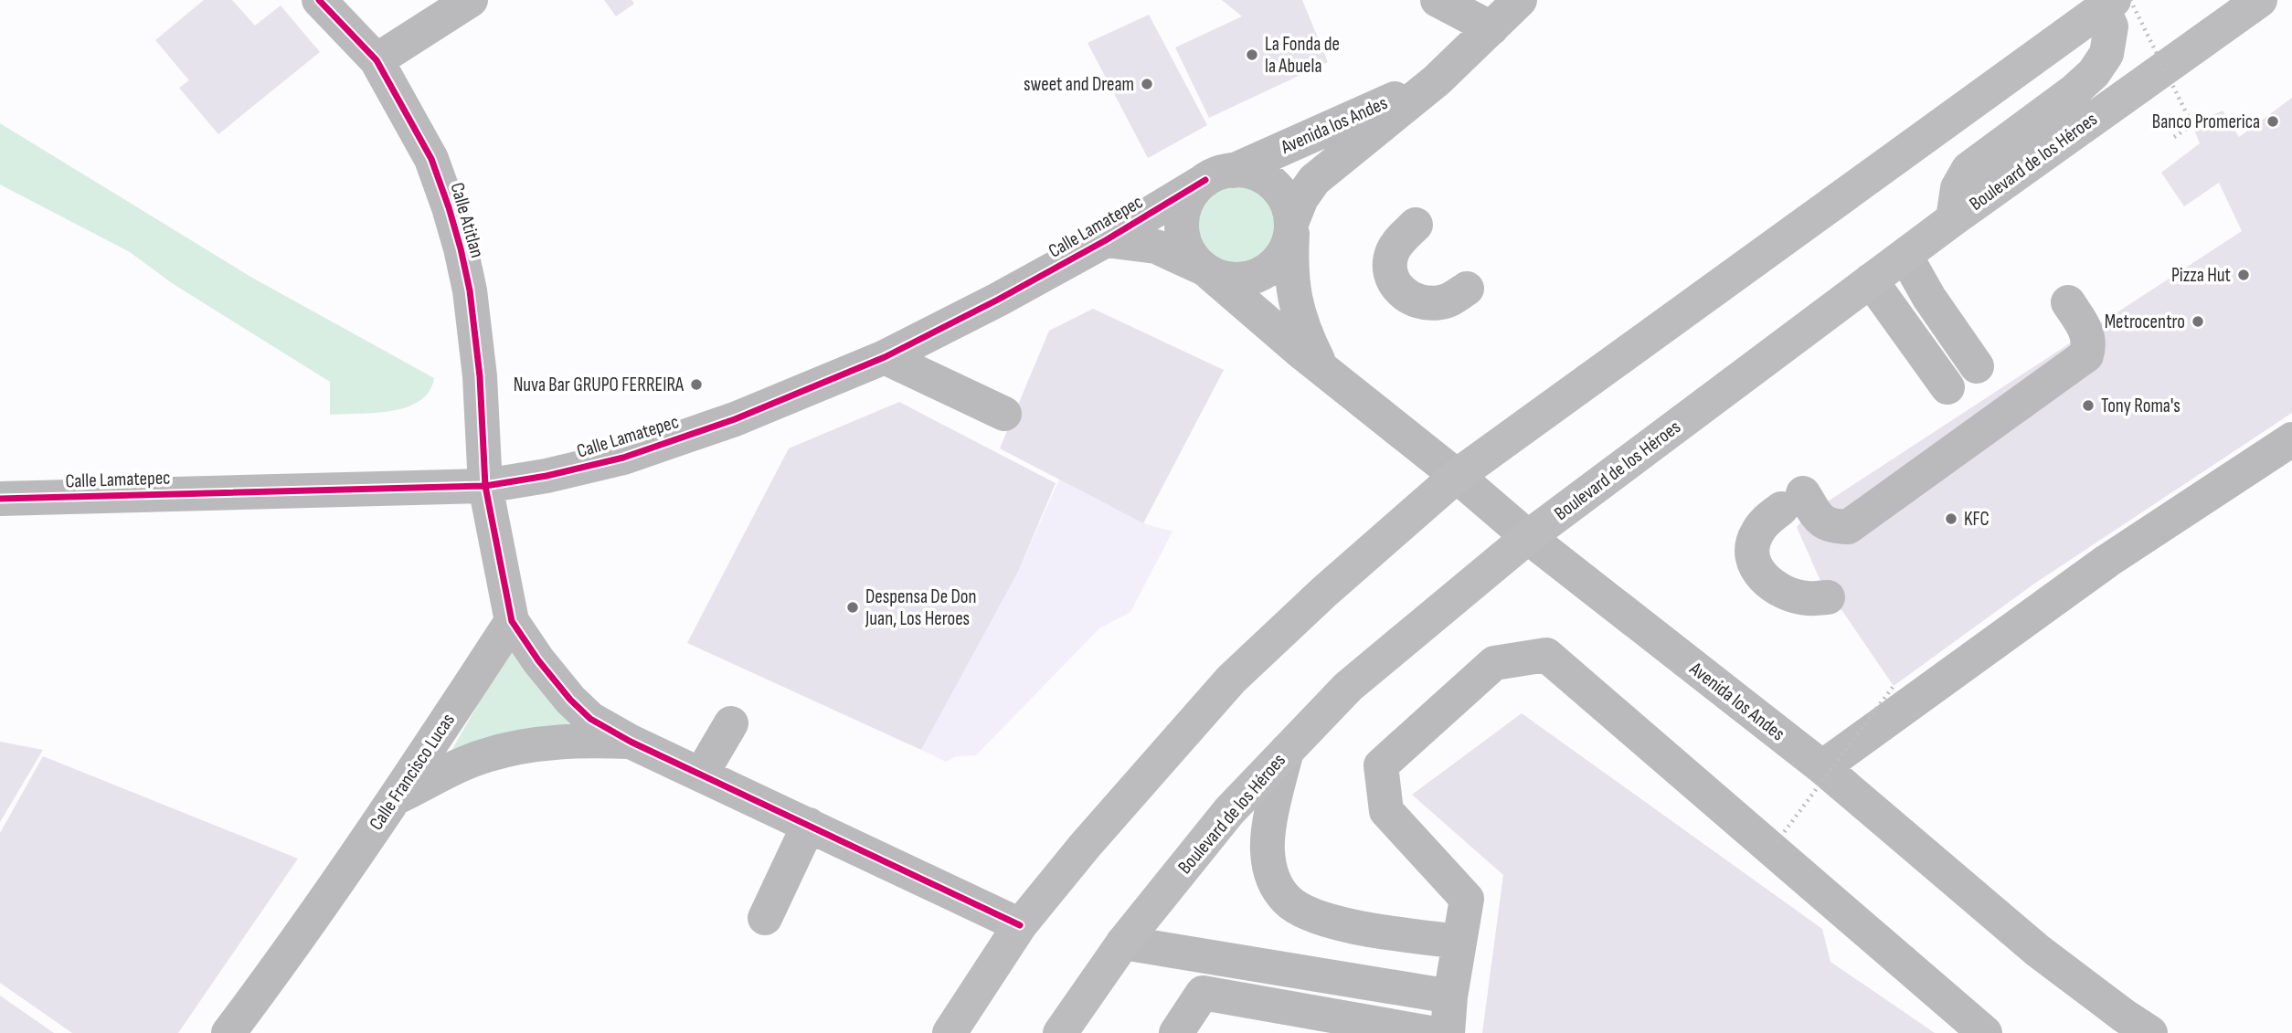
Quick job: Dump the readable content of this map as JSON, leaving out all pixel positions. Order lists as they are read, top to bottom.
{
  "streets": {
    "main road": ["Boulevard de los Héroes"],
    "street": [
      "Avenida los Andes",
      "Calle Atitlan",
      "Calle Lamatepec",
      "Calle Francisco Lucas"
    ]
  },
  "crossings": [
    ["Avenida los Andes", "Boulevard de los Héroes"],
    ["Avenida los Andes", "Calle Lamatepec"],
    ["Calle Atitlan", "Calle Lamatepec"]
  ],
  "places": [
    "La Fonda de la Abuela",
    "sweet and Dream",
    "Banco Promerica",
    "Pizza Hut",
    "Metrocentro",
    "Nuva Bar GRUPO FERREIRA",
    "Tony Roma's",
    "KFC",
    "Despensa De Don Juan, Los Heroes"
  ]
}
